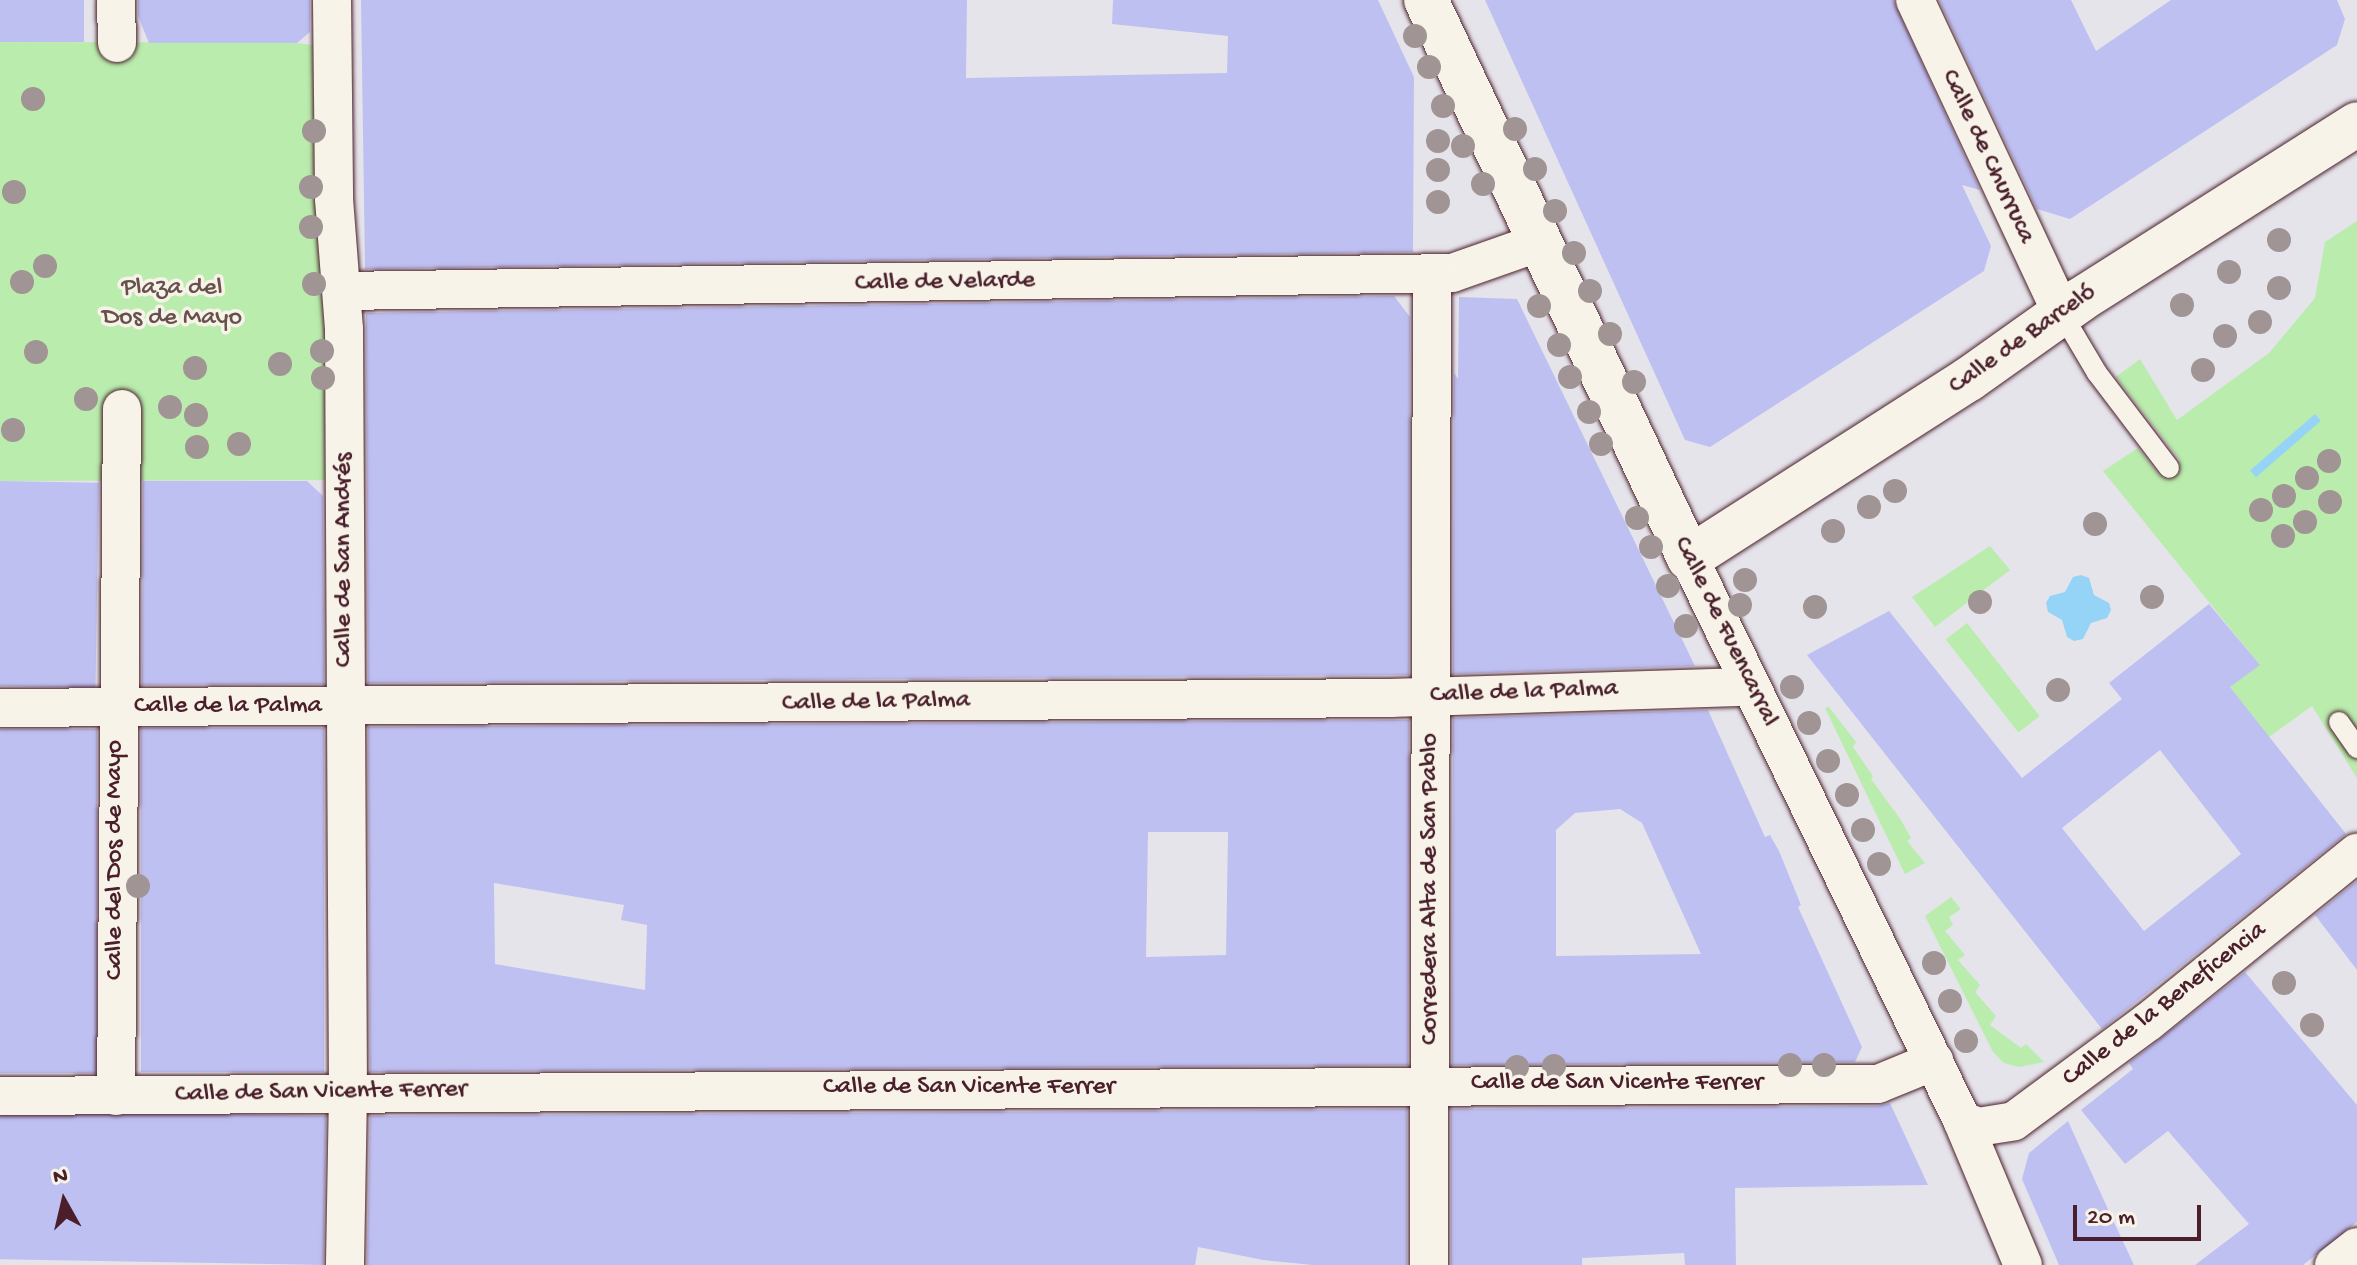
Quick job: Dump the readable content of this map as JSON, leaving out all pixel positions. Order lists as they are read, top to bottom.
{
  "streets": {
    "street": [
      "Calle de Churruca",
      "Calle de Velarde",
      "Calle de Barceló",
      "Calle de San Andrés",
      "Calle de Fuencarral",
      "Calle de la Palma",
      "Calle del Dos de Mayo",
      "Corredera Alta de San Pablo",
      "Calle de la Beneficencia",
      "Calle de San Vicente Ferrer"
    ]
  },
  "crossings": [
    ["Calle de Churruca", "Calle de Barceló"],
    ["Calle de Velarde", "Calle de San Andrés"],
    ["Calle de Velarde", "Calle de Fuencarral"],
    ["Calle de Velarde", "Corredera Alta de San Pablo"],
    ["Calle de Barceló", "Calle de Fuencarral"],
    ["Calle de San Andrés", "Calle de la Palma"],
    ["Calle de San Andrés", "Calle de San Vicente Ferrer"],
    ["Calle de Fuencarral", "Calle de la Palma"],
    ["Calle de Fuencarral", "Calle de la Beneficencia"],
    ["Calle de Fuencarral", "Calle de San Vicente Ferrer"],
    ["Calle de la Palma", "Calle del Dos de Mayo"],
    ["Calle de la Palma", "Corredera Alta de San Pablo"],
    ["Calle del Dos de Mayo", "Calle de San Vicente Ferrer"],
    ["Corredera Alta de San Pablo", "Calle de San Vicente Ferrer"]
  ],
  "parks": ["Plaza del Dos de Mayo"],
  "scale_bar": "20 m",
  "north": "top"
}
